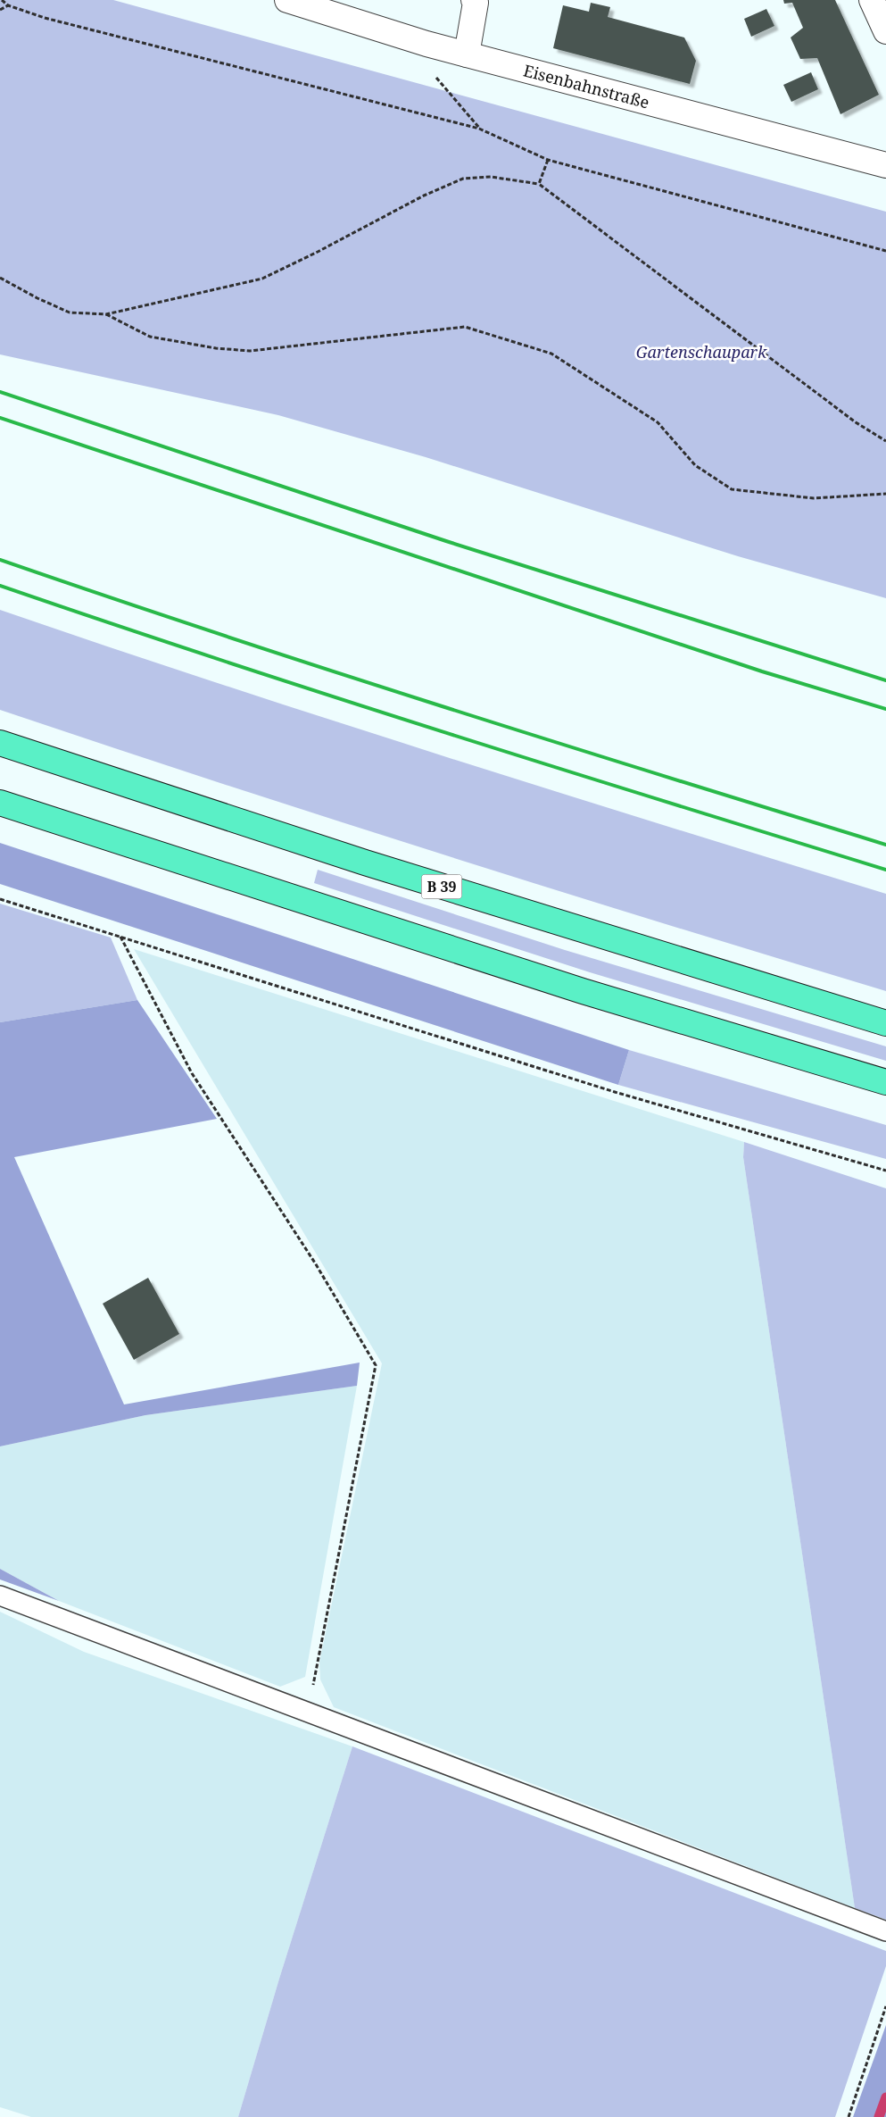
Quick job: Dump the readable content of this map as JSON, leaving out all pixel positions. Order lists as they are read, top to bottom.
{
  "streets": {
    "highway": ["B 39"],
    "street": ["Eisenbahnstraße"]
  },
  "parks": ["Gartenschaupark"]
}
